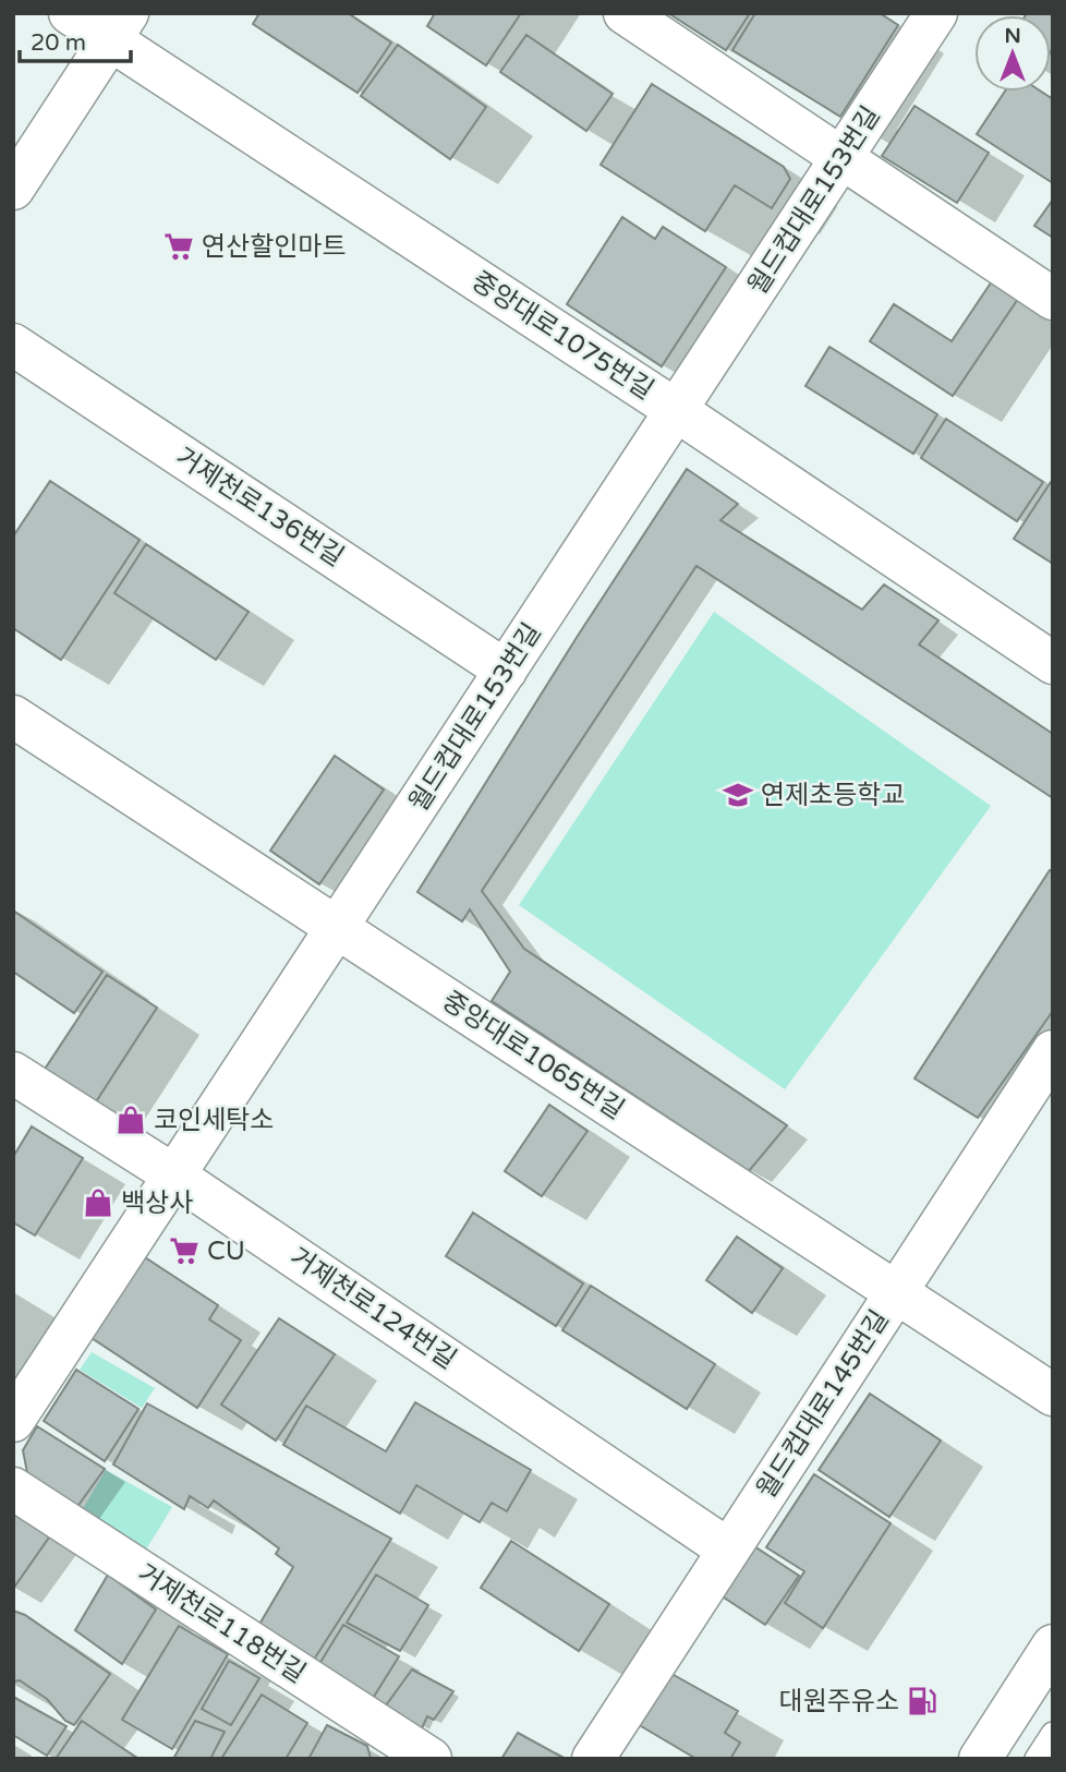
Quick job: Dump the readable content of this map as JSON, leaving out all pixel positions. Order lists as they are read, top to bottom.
{
  "streets": {
    "street": [
      "월드컵대로153번길",
      "중앙대로1075번길",
      "거제천로136번길",
      "중앙대로1065번길",
      "거제천로124번길",
      "월드컵대로145번길",
      "거제천로118번길"
    ]
  },
  "crossings": [
    ["월드컵대로153번길", "중앙대로1075번길"],
    ["월드컵대로153번길", "거제천로136번길"],
    ["월드컵대로153번길", "중앙대로1065번길"],
    ["월드컵대로153번길", "거제천로124번길"],
    ["중앙대로1065번길", "월드컵대로145번길"],
    ["거제천로124번길", "월드컵대로145번길"]
  ],
  "places": {
    "supermarket": ["연산할인마트", "CU"],
    "school or university": ["연제초등학교"],
    "shop": ["코인세탁소", "백상사"],
    "fuel station": ["대원주유소"]
  },
  "scale_bar": "20 m",
  "north": "top"
}
